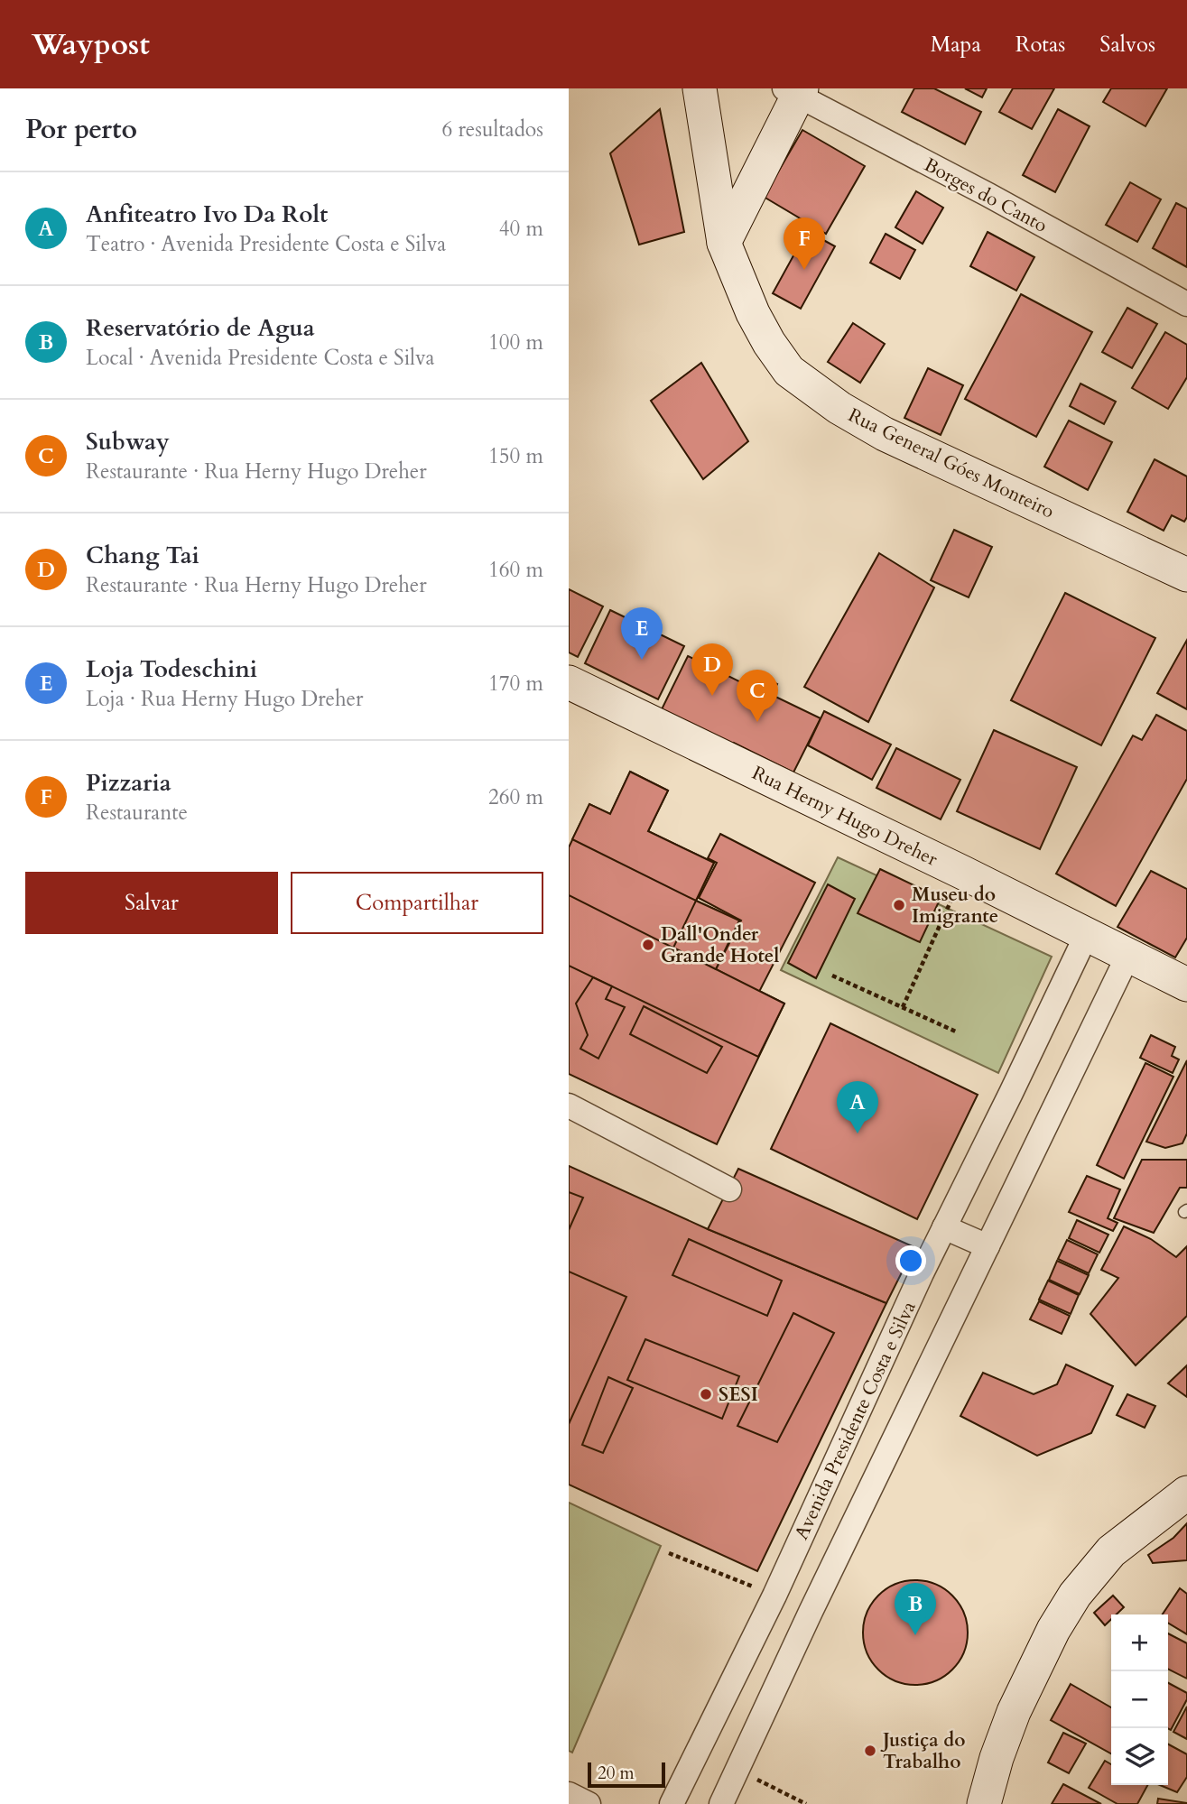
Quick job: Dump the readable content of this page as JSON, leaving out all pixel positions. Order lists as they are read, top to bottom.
{
  "streets": {
    "main road": ["Rua General Góes Monteiro", "Rua Herny Hugo Dreher"],
    "street": ["Borges do Canto", "Avenida Presidente Costa e Silva"]
  },
  "crossings": [
    ["Rua Herny Hugo Dreher", "Avenida Presidente Costa e Silva"]
  ],
  "places": [
    "Museu do Imigrante",
    "Dall'Onder Grande Hotel",
    "SESI",
    "Justiça do Trabalho"
  ],
  "scale_bar": "20 m",
  "page": {
    "header": "Waypost",
    "nav": ["Mapa", "Rotas", "Salvos"],
    "heading": ["Por perto", "6 resultados"],
    "list": [
      {
        "mark": "A",
        "name": "Anfiteatro Ivo Da Rolt",
        "note": "Teatro · Avenida Presidente Costa e Silva",
        "value": "40 m"
      },
      {
        "mark": "B",
        "name": "Reservatório de Agua",
        "note": "Local · Avenida Presidente Costa e Silva",
        "value": "100 m"
      },
      {
        "mark": "C",
        "name": "Subway",
        "note": "Restaurante · Rua Herny Hugo Dreher",
        "value": "150 m"
      },
      {
        "mark": "D",
        "name": "Chang Tai",
        "note": "Restaurante · Rua Herny Hugo Dreher",
        "value": "160 m"
      },
      {
        "mark": "E",
        "name": "Loja Todeschini",
        "note": "Loja · Rua Herny Hugo Dreher",
        "value": "170 m"
      },
      {
        "mark": "F",
        "name": "Pizzaria",
        "note": "Restaurante",
        "value": "260 m"
      }
    ],
    "pins": [
      "F",
      "E",
      "D",
      "C",
      "A",
      "B"
    ],
    "buttons": ["Salvar", "Compartilhar"],
    "map_buttons": ["+", "−"],
    "scale": "20 m"
  }
}
